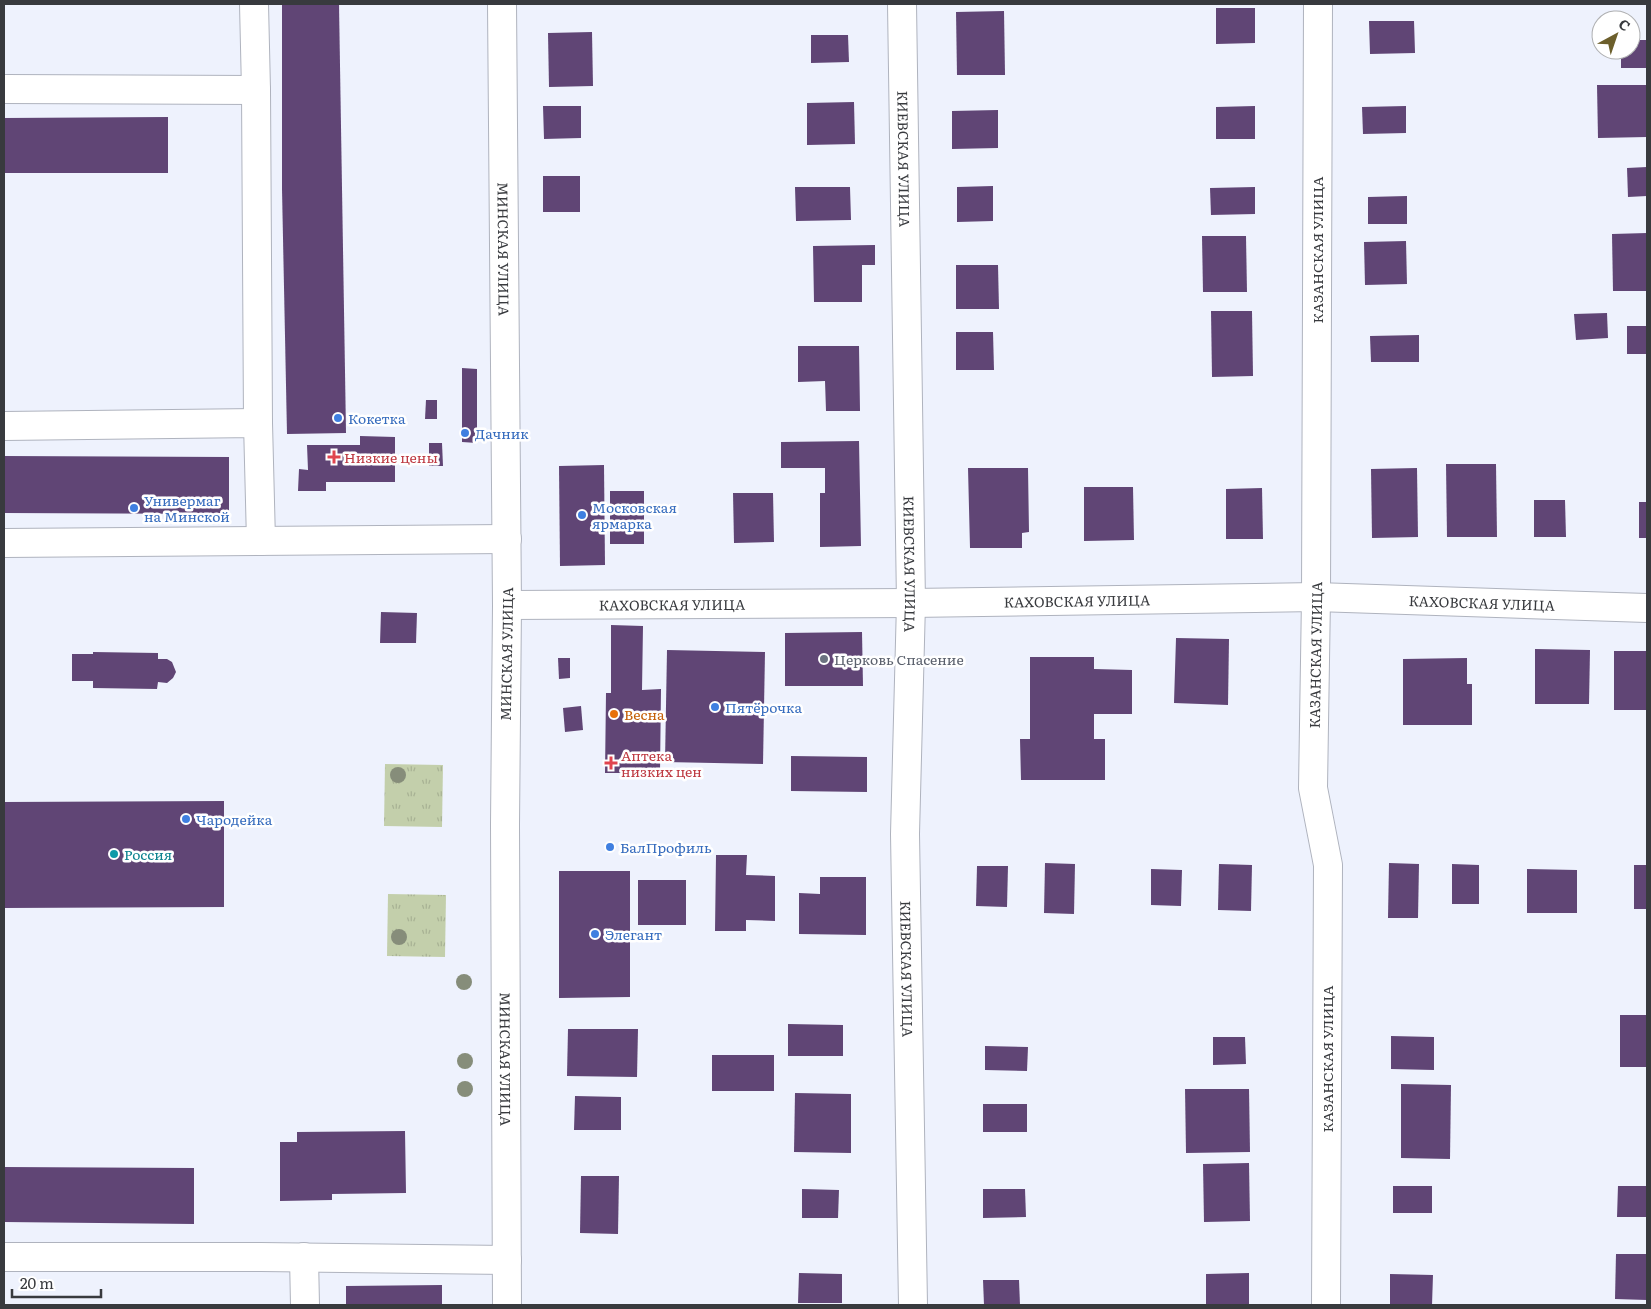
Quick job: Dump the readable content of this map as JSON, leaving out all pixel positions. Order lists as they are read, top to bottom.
{
  "streets": {
    "street": [
      "КИЕВСКАЯ УЛИЦА",
      "МИНСКАЯ УЛИЦА",
      "КАЗАНСКАЯ УЛИЦА",
      "КАХОВСКАЯ УЛИЦА"
    ]
  },
  "crossings": [
    ["КИЕВСКАЯ УЛИЦА", "КАХОВСКАЯ УЛИЦА"],
    ["МИНСКАЯ УЛИЦА", "КАХОВСКАЯ УЛИЦА"],
    ["КАЗАНСКАЯ УЛИЦА", "КАХОВСКАЯ УЛИЦА"]
  ],
  "places": {
    "other": [
      "Кокетка",
      "Дачник",
      "Универмаг на Минской",
      "Московская ярмарка",
      "Церковь Спасение",
      "Пятёрочка",
      "Весна",
      "Чародейка",
      "БалПрофиль",
      "Россия",
      "Элегант"
    ],
    "health": ["Низкие цены", "Аптека низких цен"]
  },
  "scale_bar": "20 m",
  "north": "top right"
}
